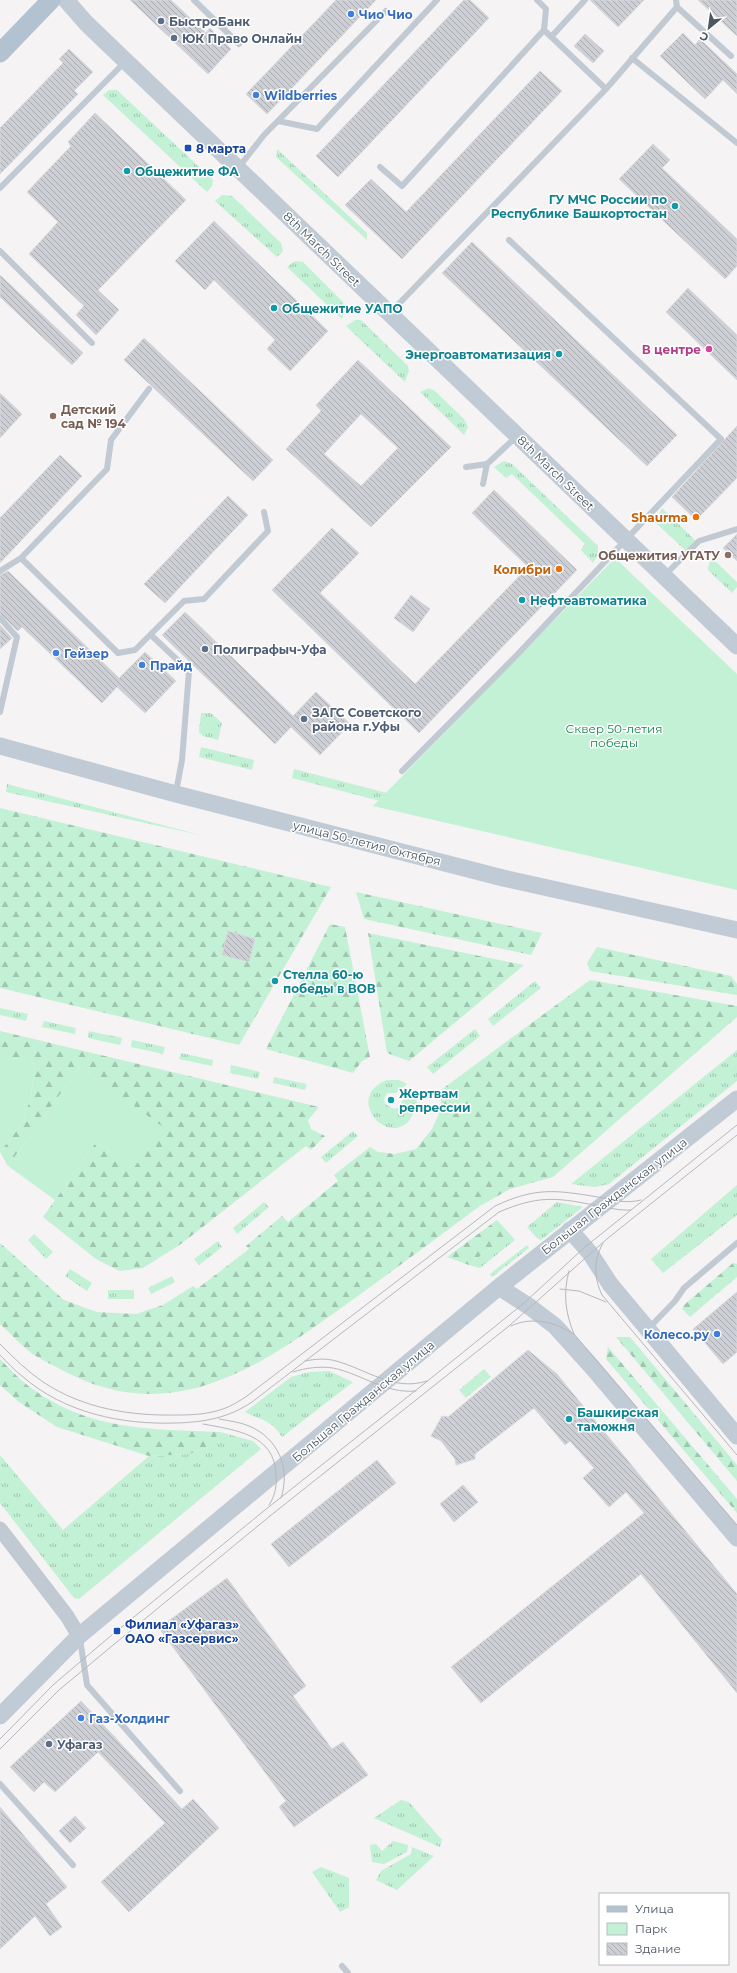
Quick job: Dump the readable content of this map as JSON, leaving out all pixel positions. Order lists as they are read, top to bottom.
{
  "streets": {
    "main road": ["8th March Street", "улица 50-летия Октября", "Большая Гражданская улица"]
  },
  "parks": ["Сквер 50-летия победы"],
  "places": {
    "other": [
      "Чио Чио",
      "БыстроБанк",
      "ЮК Право Онлайн",
      "Wildberries",
      "Общежитие ФА",
      "ГУ МЧС России по Республике Башкортостан",
      "Общежитие УАПО",
      "В центре",
      "Энергоавтоматизация",
      "Детский сад № 194",
      "Shaurma",
      "Общежития УГАТУ",
      "Колибри",
      "Нефтеавтоматика",
      "Полиграфыч-Уфа",
      "Гейзер",
      "Прайд",
      "ЗАГС Советского района г.Уфы",
      "Стелла 60-ю победы в ВОВ",
      "Жертвам репрессии",
      "Колесо.ру",
      "Башкирская таможня",
      "Газ-Холдинг",
      "Уфагаз"
    ],
    "transit": ["8 марта", "Филиал «Уфагаз» ОАО «Газсервис»"]
  },
  "legend": ["Улица", "Парк", "Здание"],
  "north": "bottom left"
}
